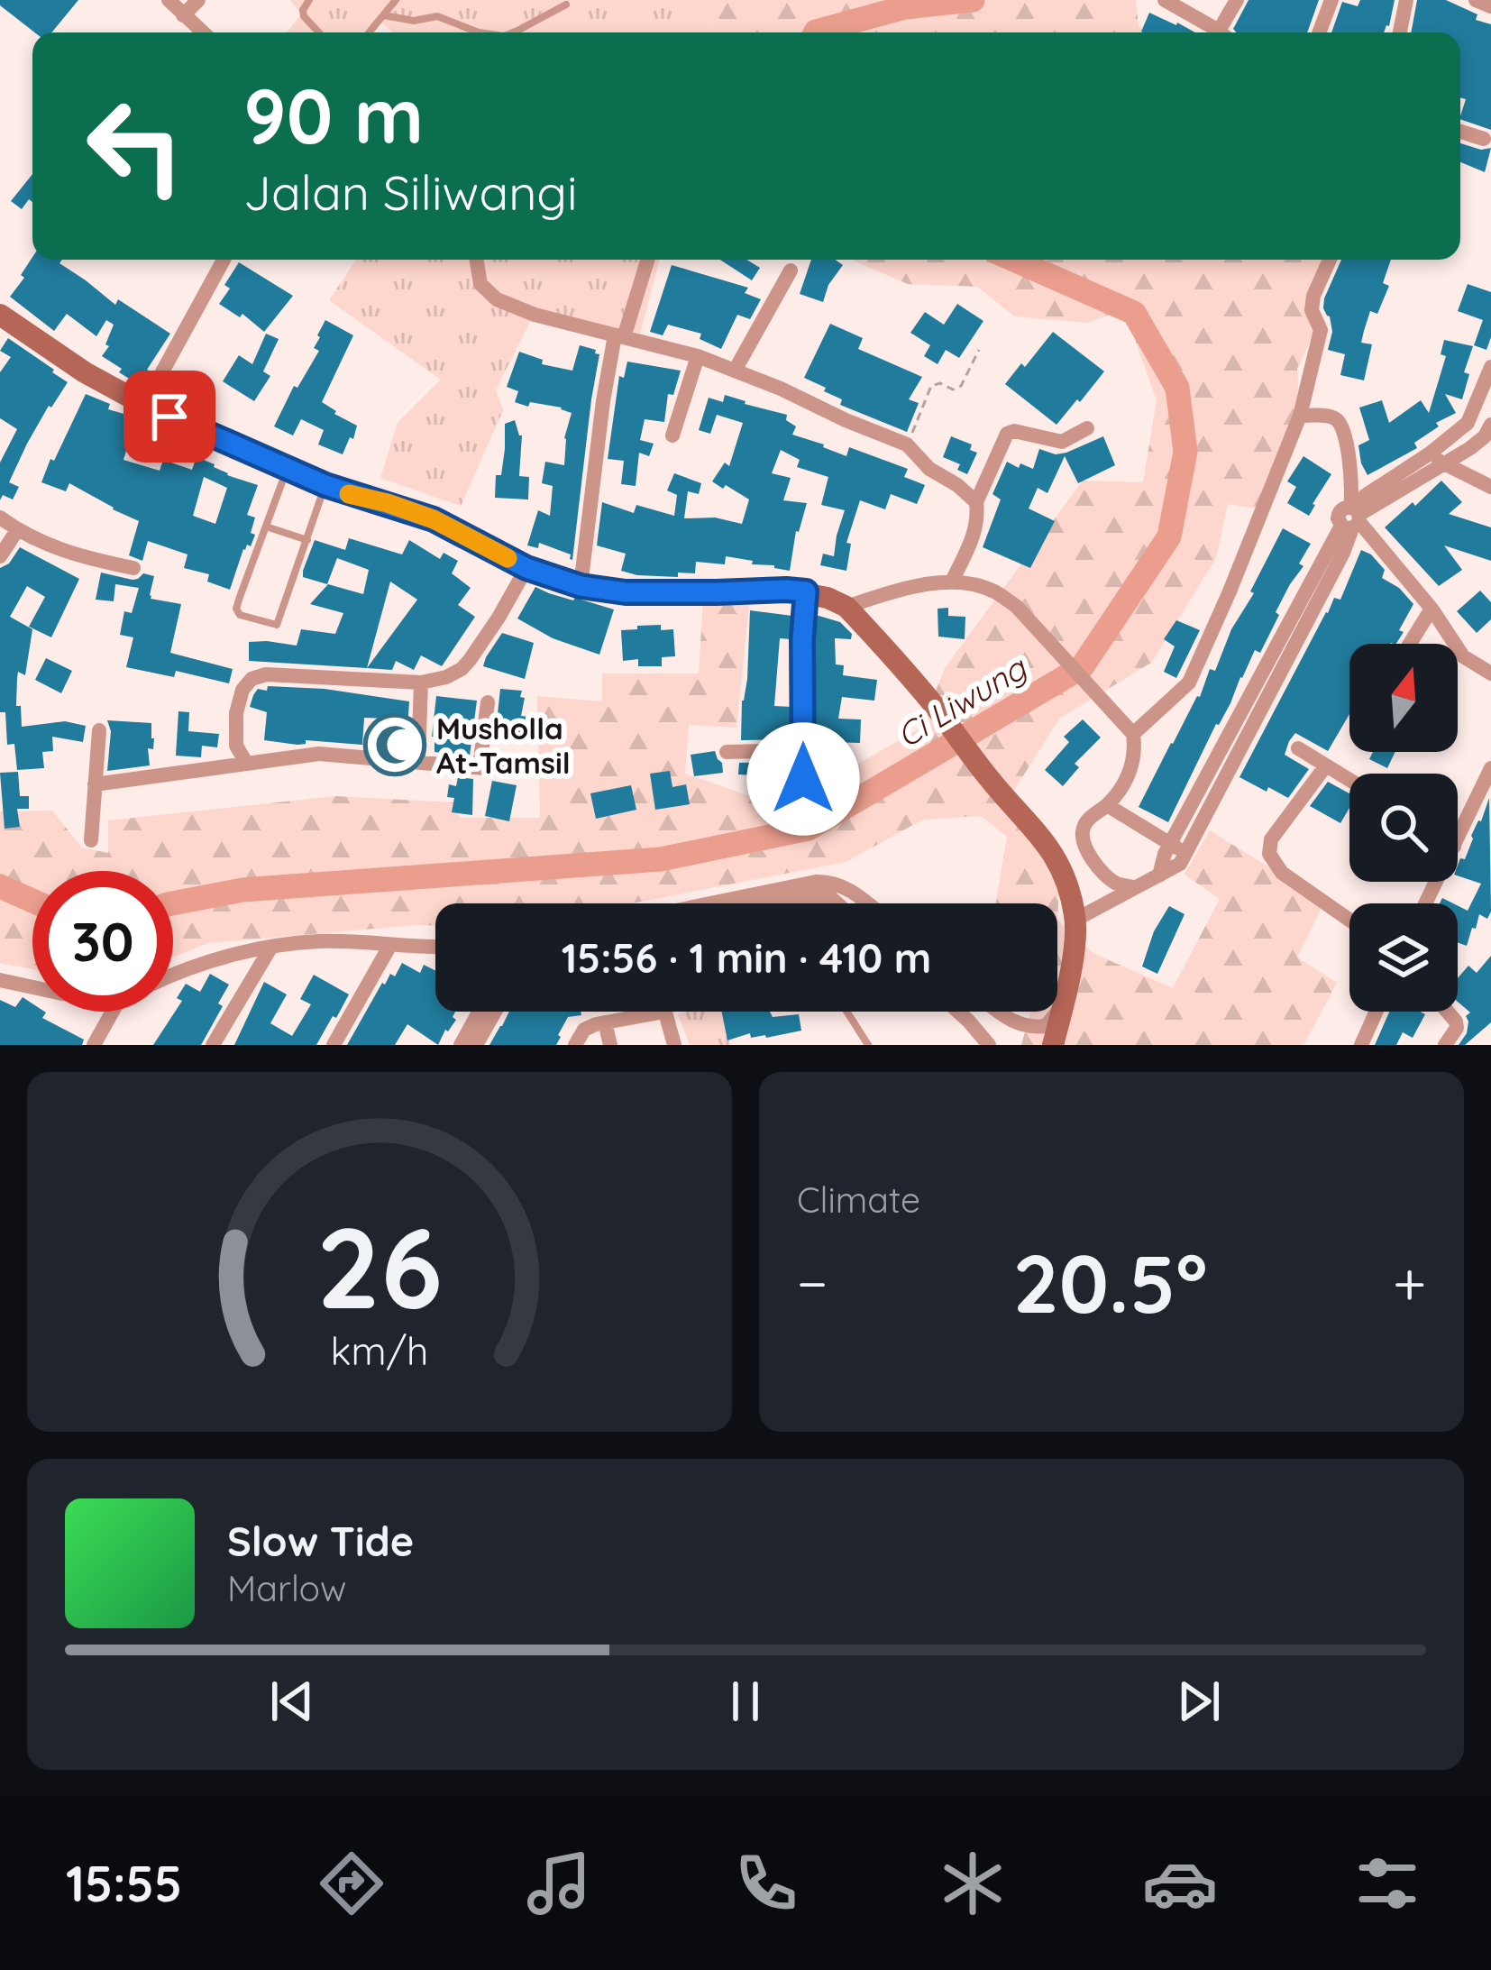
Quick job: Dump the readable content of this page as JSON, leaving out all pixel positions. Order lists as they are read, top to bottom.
{
  "water": ["Ci Liwung"],
  "places": {
    "mosque": ["Musholla At-Tamsil"]
  },
  "north": "top",
  "page": {
    "turn": ["90 m", "Jalan Siliwangi"],
    "limit": "30",
    "trip": "15:56 · 1 min · 410 m",
    "tile": "Climate",
    "heat": ["−", "20.5°", "+"],
    "song": ["Slow Tide", "Marlow"],
    "tabs": "15:55",
    "gauge": ["26", "km/h"]
  }
}
